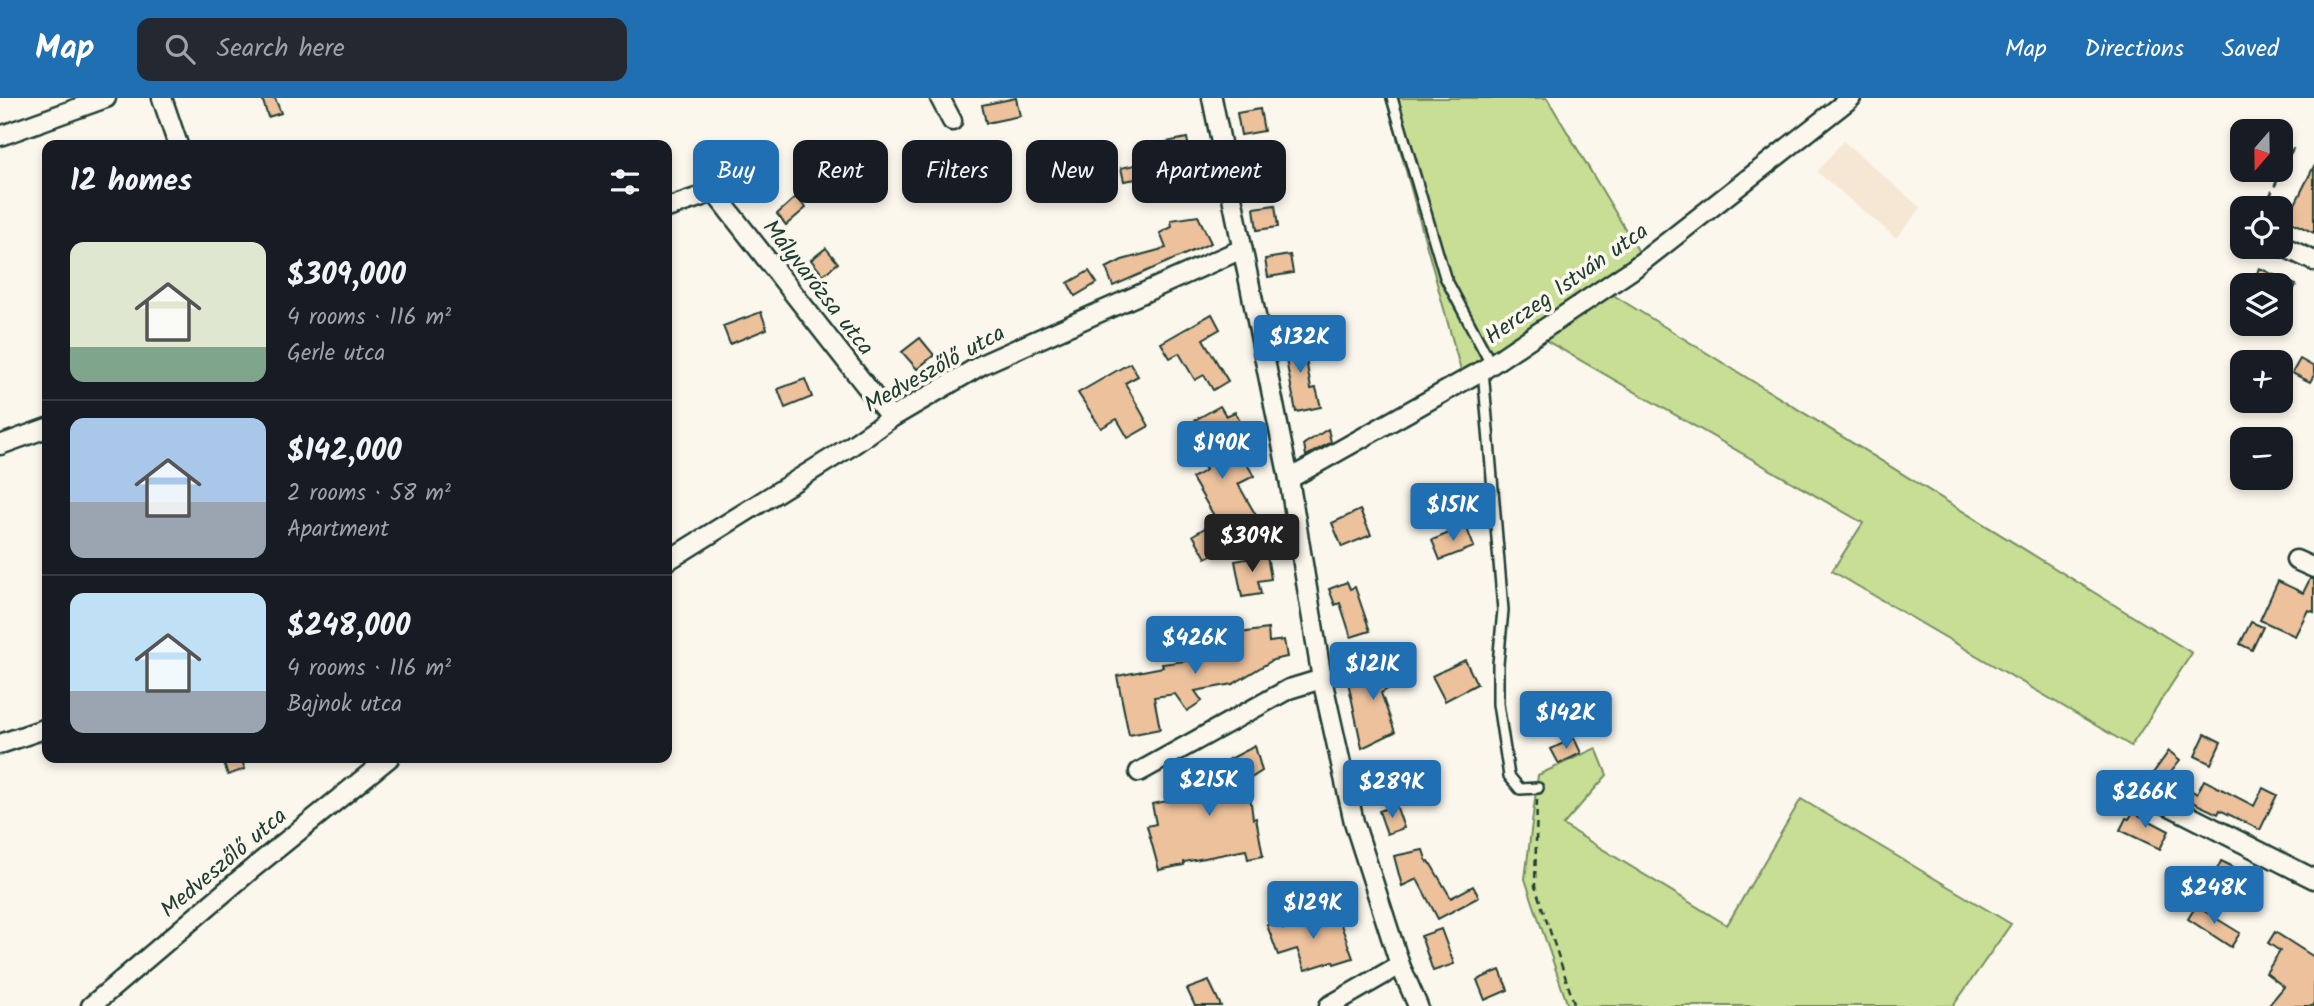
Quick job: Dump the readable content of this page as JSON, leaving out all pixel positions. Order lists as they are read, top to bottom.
{
  "streets": {
    "street": ["Herczeg István utca", "Mályvarózsa utca", "Medveszőlő utca"]
  },
  "crossings": [
    ["Mályvarózsa utca", "Medveszőlő utca"]
  ],
  "north": "bottom",
  "page": {
    "header": "Map",
    "search": "Search here",
    "nav": ["Map", "Directions", "Saved"],
    "map_buttons": ["+", "−"],
    "chip": [
      "Buy",
      "Rent",
      "Filters",
      "New",
      "Apartment"
    ],
    "heading": "12 homes",
    "list": [
      {
        "name": "$309,000",
        "note": "4 rooms · 116 m² · Gerle utca"
      },
      {
        "name": "$142,000",
        "note": "2 rooms · 58 m² · Apartment"
      },
      {
        "name": "$248,000",
        "note": "4 rooms · 116 m² · Bajnok utca"
      }
    ],
    "price": [
      "$132K",
      "$190K",
      "$151K",
      "$309K",
      "$426K",
      "$121K",
      "$142K",
      "$215K",
      "$289K",
      "$266K",
      "$248K",
      "$129K"
    ]
  }
}
